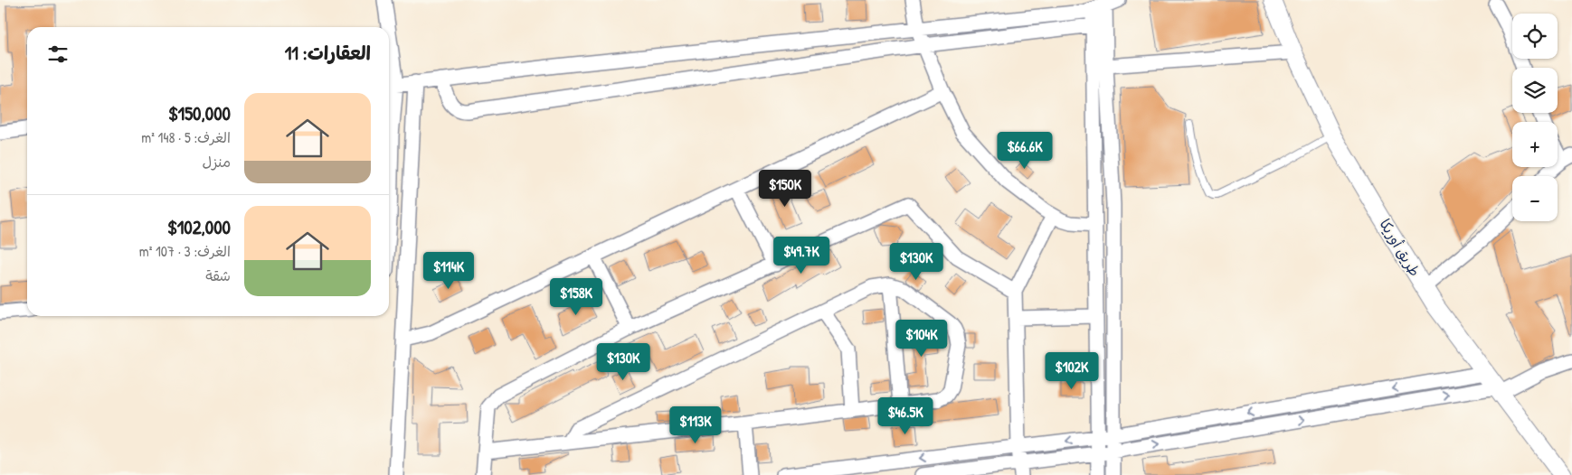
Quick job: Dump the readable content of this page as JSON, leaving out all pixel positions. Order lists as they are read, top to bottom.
{
  "streets": {
    "street": ["طريق أوريكا"]
  },
  "page": {
    "map_buttons": ["+", "−"],
    "heading": "العقارات: 11",
    "list": [
      {
        "name": "$150,000",
        "note": "الغرف: 5 · 148 m² · منزل"
      },
      {
        "name": "$102,000",
        "note": "الغرف: 3 · 107 m² · شقة"
      }
    ],
    "price": [
      "$66.6K",
      "$150K",
      "$49.7K",
      "$130K",
      "$114K",
      "$158K",
      "$104K",
      "$130K",
      "$102K",
      "$46.5K",
      "$113K"
    ]
  }
}
